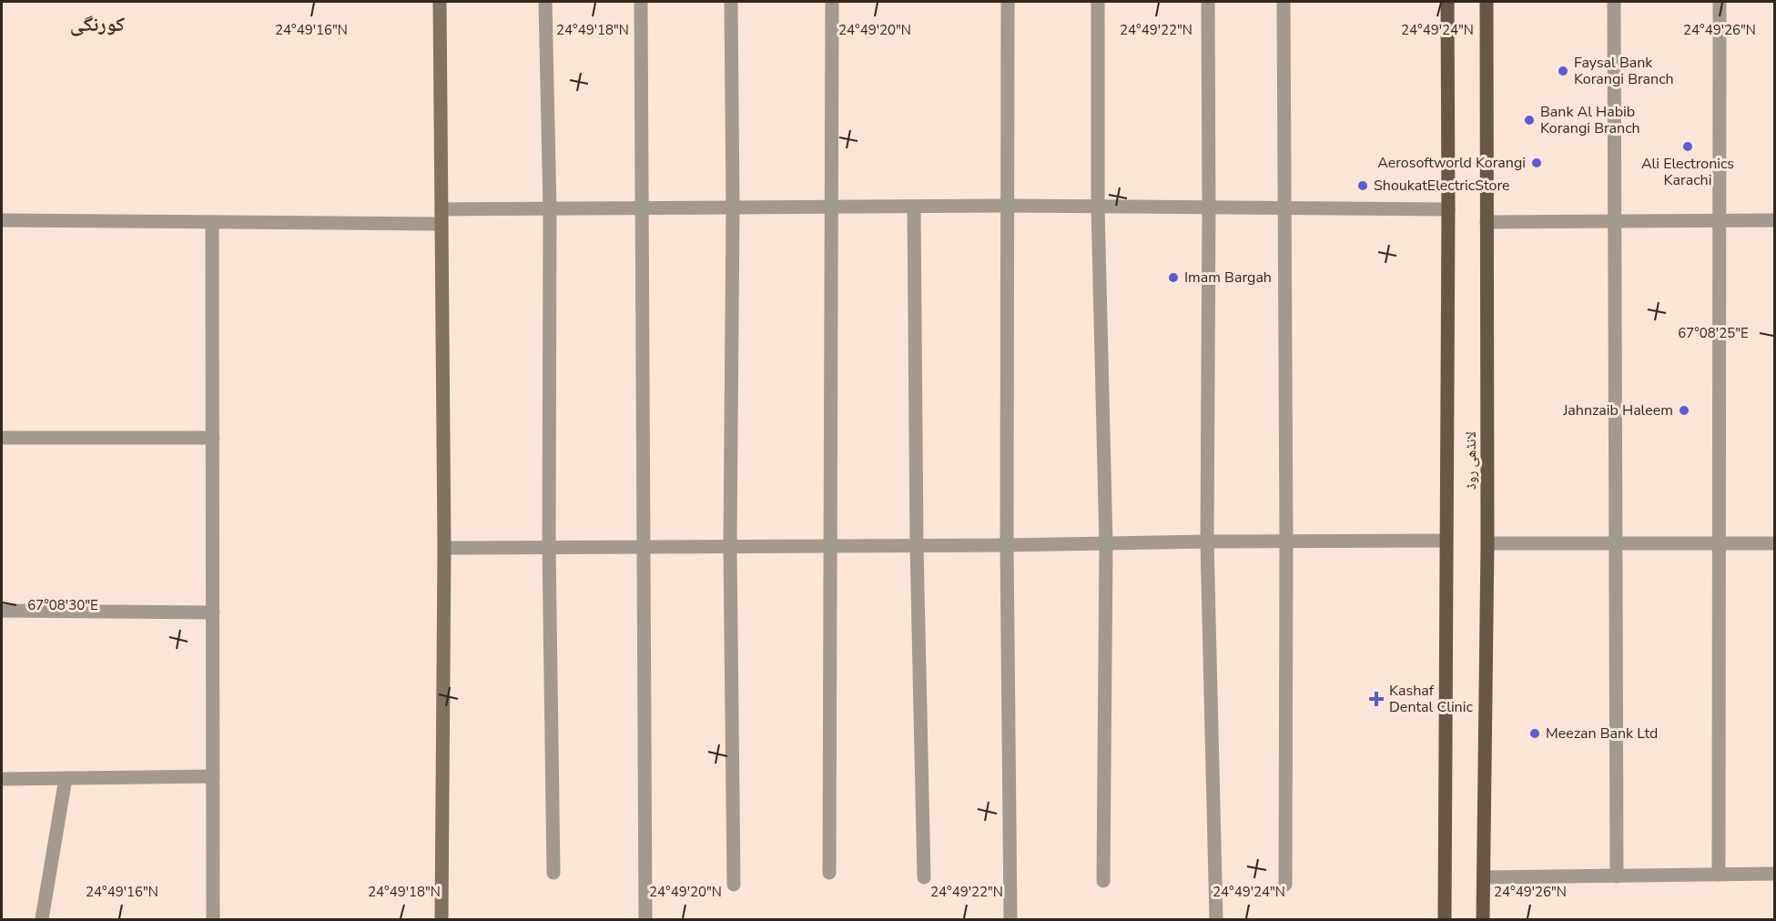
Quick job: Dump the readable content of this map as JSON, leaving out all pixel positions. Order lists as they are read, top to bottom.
{
  "streets": {
    "main road": ["لانڈھی روڈ"]
  },
  "districts": ["کورنگی"],
  "places": {
    "other": [
      "Faysal Bank Korangi Branch",
      "Bank Al Habib Korangi Branch",
      "Ali Electronics Karachi",
      "Aerosoftworld Korangi",
      "ShoukatElectricStore",
      "Imam Bargah",
      "Jahnzaib Haleem",
      "Meezan Bank Ltd"
    ],
    "health": ["Kashaf Dental Clinic"]
  },
  "coordinates": [
    "24°49'16\"N",
    "24°49'18\"N",
    "24°49'20\"N",
    "24°49'22\"N",
    "24°49'24\"N",
    "24°49'26\"N",
    "67°08'25\"E",
    "67°08'30\"E"
  ]
}
